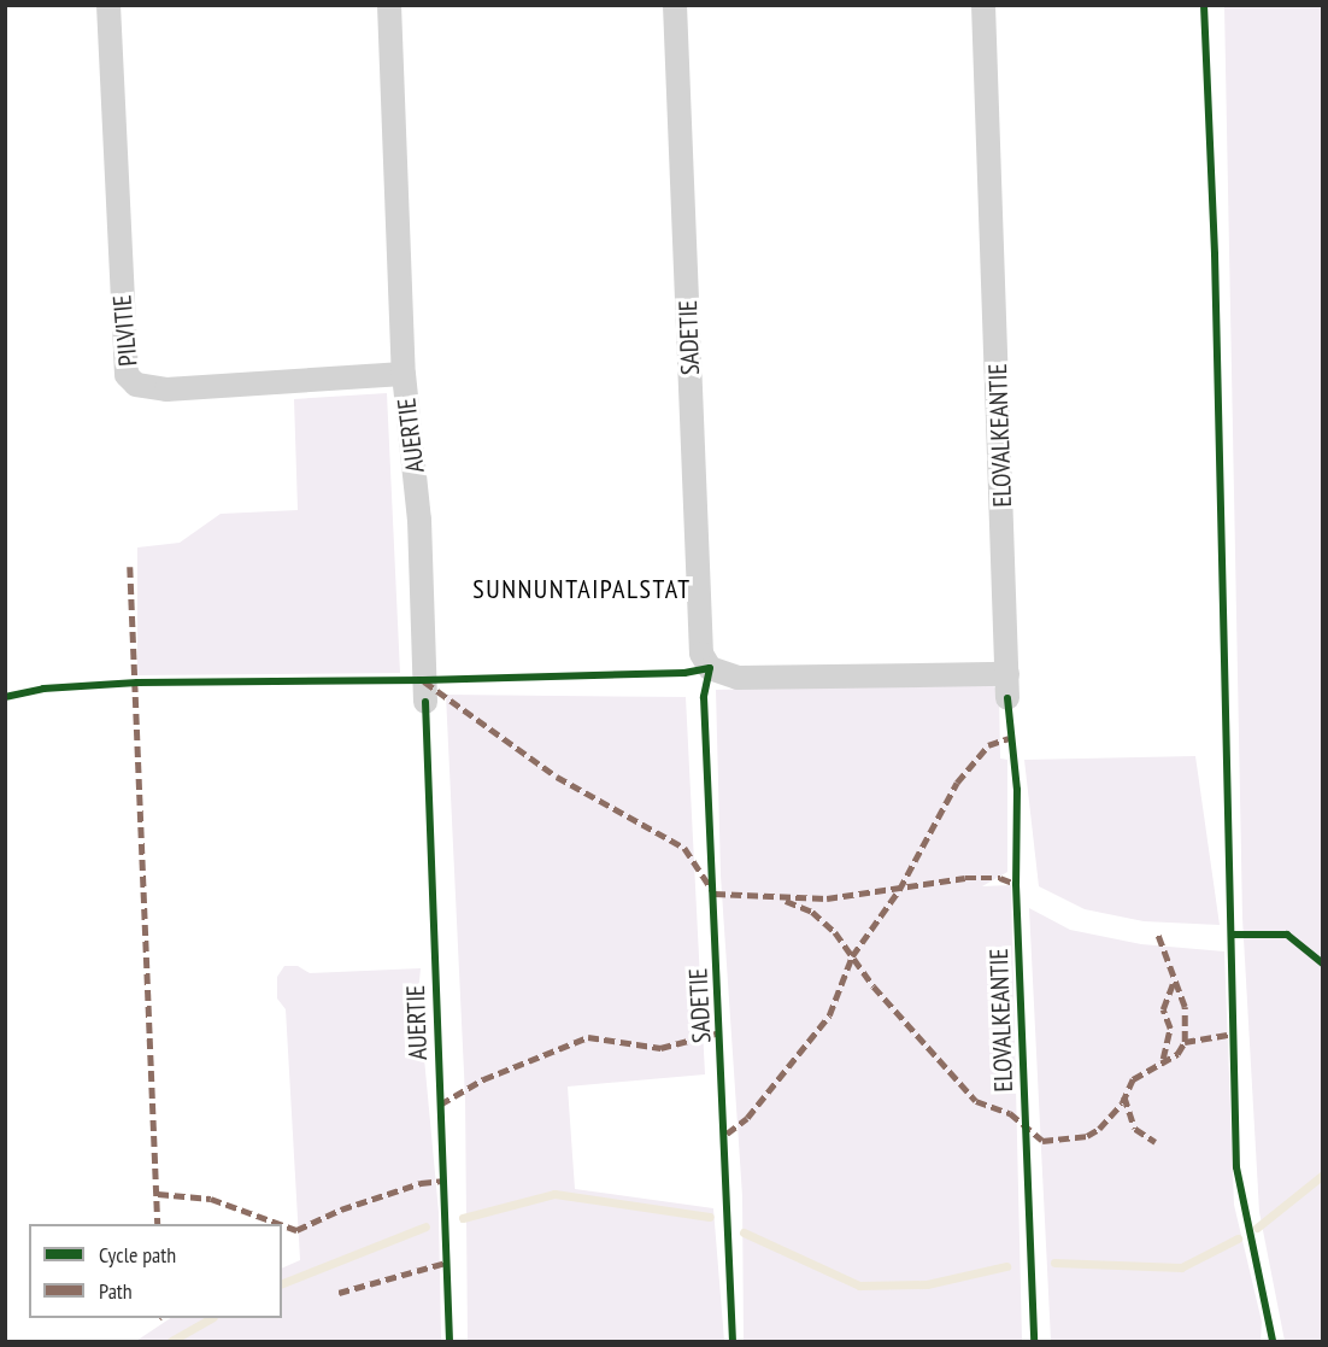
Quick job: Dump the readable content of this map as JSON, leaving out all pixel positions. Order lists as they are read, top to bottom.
{
  "streets": {
    "street": [
      "PILVITIE",
      "SADETIE",
      "AUERTIE",
      "ELOVALKEANTIE"
    ]
  },
  "crossings": [
    ["PILVITIE", "AUERTIE"],
    ["SADETIE", "ELOVALKEANTIE"]
  ],
  "districts": ["SUNNUNTAIPALSTAT"],
  "legend": ["Cycle path", "Path"]
}
